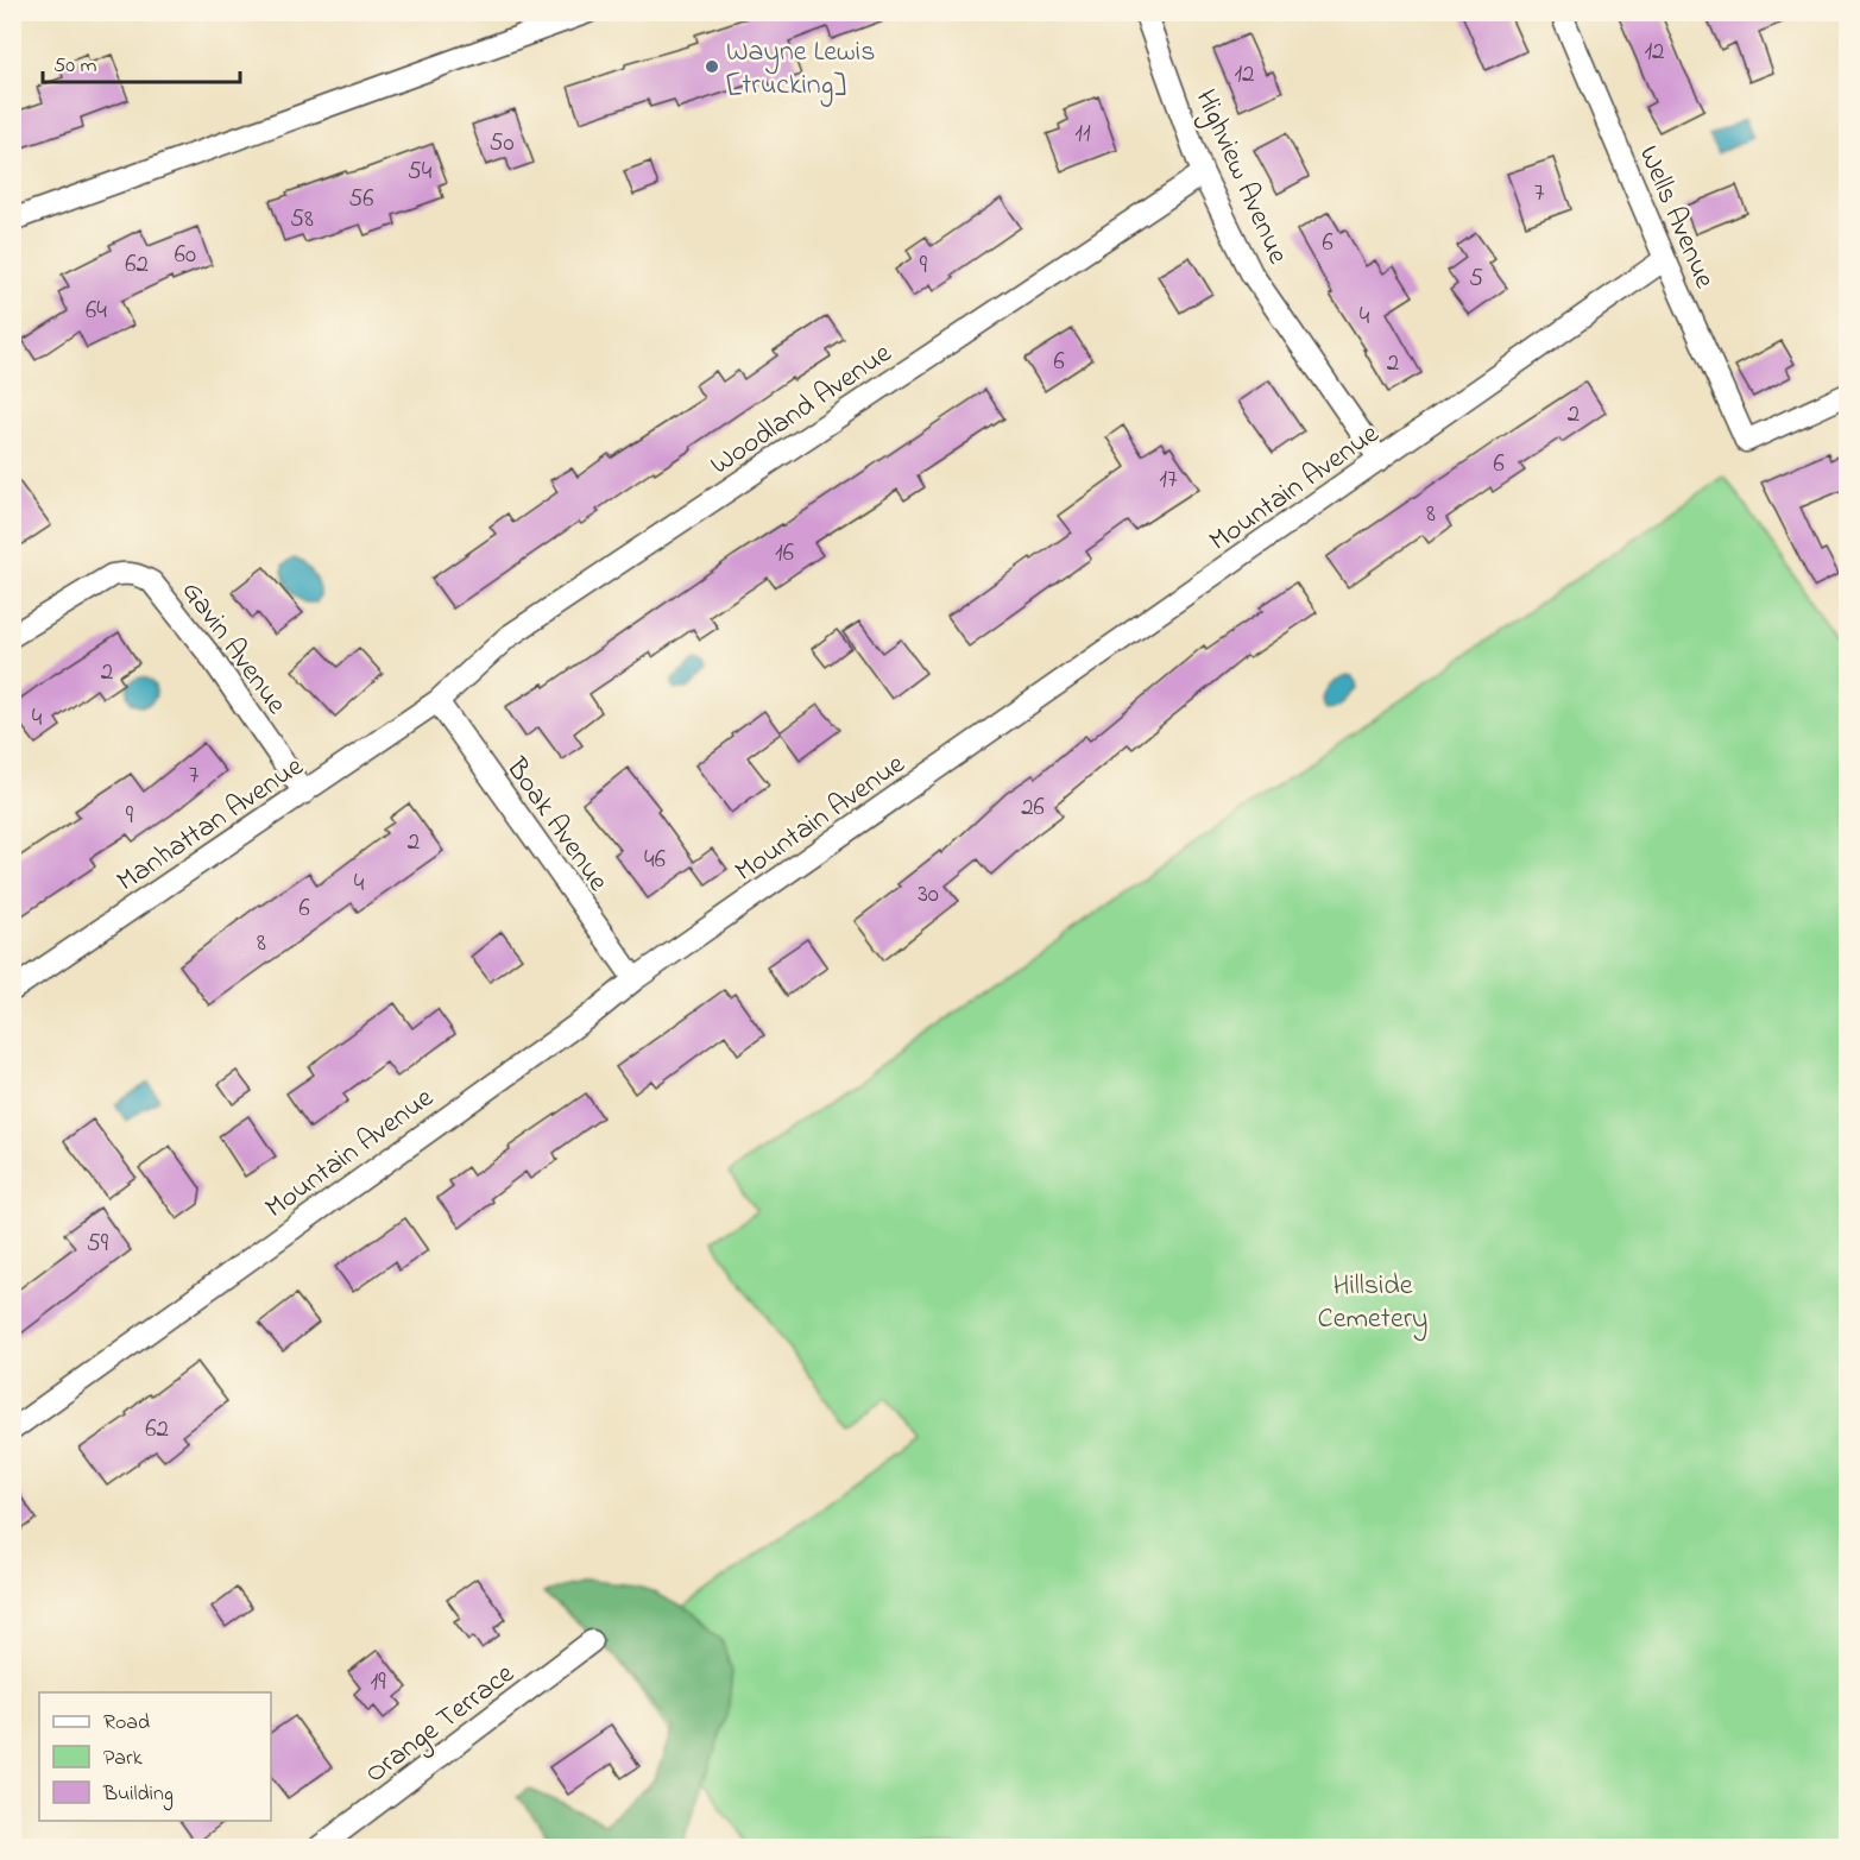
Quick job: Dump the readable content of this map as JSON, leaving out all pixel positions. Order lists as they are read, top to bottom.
{
  "streets": {
    "street": [
      "Highview Avenue",
      "Wells Avenue",
      "Woodland Avenue",
      "Mountain Avenue",
      "Gavin Avenue",
      "Manhattan Avenue",
      "Boak Avenue",
      "Orange Terrace"
    ]
  },
  "crossings": [
    ["Highview Avenue", "Woodland Avenue"],
    ["Highview Avenue", "Mountain Avenue"],
    ["Wells Avenue", "Mountain Avenue"],
    ["Woodland Avenue", "Manhattan Avenue"],
    ["Woodland Avenue", "Boak Avenue"],
    ["Mountain Avenue", "Boak Avenue"],
    ["Gavin Avenue", "Manhattan Avenue"],
    ["Manhattan Avenue", "Boak Avenue"]
  ],
  "parks": ["Hillside Cemetery"],
  "places": ["Wayne Lewis [trucking]"],
  "house_numbers": [
    "12",
    "12",
    "11",
    "50",
    "54",
    "7",
    "56",
    "58",
    "6",
    "60",
    "62",
    "9",
    "5",
    "64",
    "4",
    "6",
    "2",
    "2",
    "6",
    "17",
    "8",
    "16",
    "2",
    "4",
    "7",
    "26",
    "9",
    "2",
    "46",
    "4",
    "30",
    "6",
    "8",
    "59",
    "62",
    "19"
  ],
  "legend": ["Road", "Park", "Building"],
  "scale_bar": "50 m"
}
